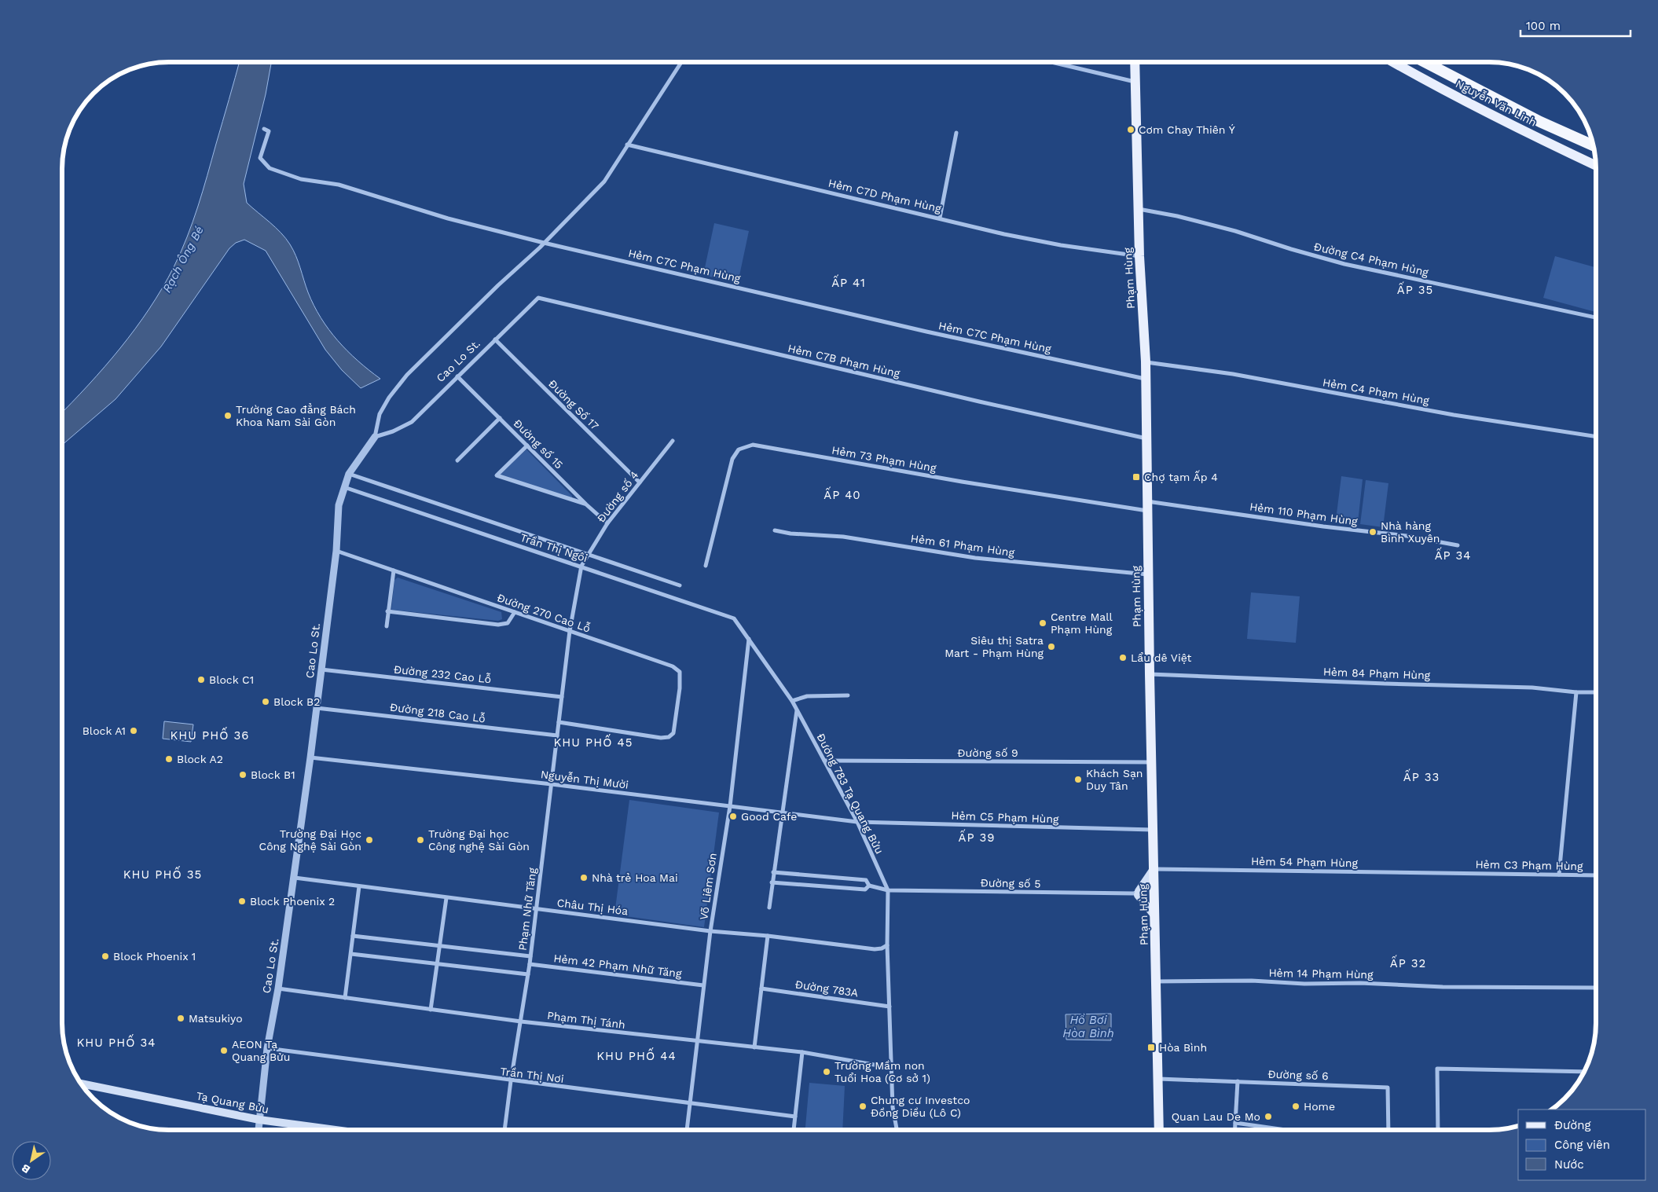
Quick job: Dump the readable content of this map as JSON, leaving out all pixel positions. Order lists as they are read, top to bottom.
{
  "streets": {
    "highway": ["Nguyễn Văn Linh"],
    "main road": ["Phạm Hùng", "Tạ Quang Bửu"],
    "street": [
      "Hẻm C7D Phạm Hùng",
      "Đường C4 Phạm Hủng",
      "Hẻm C7C Phạm Hùng",
      "Cao Lo St.",
      "Hẻm C7B Phạm Hùng",
      "Hẻm C4 Phạm Hùng",
      "Đường Số 17",
      "Đường số 15",
      "Hẻm 73 Phạm Hùng",
      "Đường số 4",
      "Hẻm 110 Phạm Hùng",
      "Hẻm 61 Phạm Hùng",
      "Trần Thị Ngôi",
      "Đường 270 Cao Lỗ",
      "Hẻm 84 Phạm Hùng",
      "Đường 232 Cao Lỗ",
      "Đường 218 Cao Lỗ",
      "Đường số 9",
      "Nguyễn Thị Mười",
      "Đường 783 Tạ Quang Bửu",
      "Hẻm C5 Phạm Hùng",
      "Hẻm 54 Phạm Hùng",
      "Hẻm C3 Phạm Hùng",
      "Đường số 5",
      "Võ Liêm Sơn",
      "Châu Thị Hóa",
      "Phạm Nhữ Tăng",
      "Hẻm 42 Phạm Nhữ Tăng",
      "Hẻm 14 Phạm Hùng",
      "Đường 783A",
      "Phạm Thị Tánh",
      "Trần Thị Nơi",
      "Đường số 6"
    ]
  },
  "crossings": [
    ["Hẻm C7D Phạm Hùng", "Phạm Hùng"],
    ["Đường C4 Phạm Hủng", "Phạm Hùng"],
    ["Hẻm C7C Phạm Hùng", "Phạm Hùng"],
    ["Phạm Hùng", "Hẻm C7B Phạm Hùng"],
    ["Phạm Hùng", "Hẻm C4 Phạm Hùng"],
    ["Phạm Hùng", "Hẻm 73 Phạm Hùng"],
    ["Phạm Hùng", "Hẻm 110 Phạm Hùng"],
    ["Phạm Hùng", "Hẻm 61 Phạm Hùng"],
    ["Phạm Hùng", "Hẻm 84 Phạm Hùng"],
    ["Phạm Hùng", "Đường số 9"],
    ["Phạm Hùng", "Hẻm C5 Phạm Hùng"],
    ["Phạm Hùng", "Hẻm 54 Phạm Hùng"],
    ["Phạm Hùng", "Đường số 5"],
    ["Phạm Hùng", "Hẻm 14 Phạm Hùng"],
    ["Phạm Hùng", "Đường số 6"],
    ["Cao Lo St.", "Hẻm C7B Phạm Hùng"],
    ["Cao Lo St.", "Đường Số 17"],
    ["Cao Lo St.", "Đường số 15"],
    ["Cao Lo St.", "Trần Thị Ngôi"],
    ["Cao Lo St.", "Đường 270 Cao Lỗ"],
    ["Cao Lo St.", "Đường 232 Cao Lỗ"],
    ["Cao Lo St.", "Đường 218 Cao Lỗ"],
    ["Cao Lo St.", "Nguyễn Thị Mười"],
    ["Cao Lo St.", "Châu Thị Hóa"],
    ["Cao Lo St.", "Phạm Thị Tánh"],
    ["Cao Lo St.", "Trần Thị Nơi"],
    ["Cao Lo St.", "Tạ Quang Bửu"],
    ["Đường Số 17", "Đường số 4"],
    ["Đường số 15", "Đường số 4"],
    ["Hẻm 73 Phạm Hùng", "Hẻm 110 Phạm Hùng"],
    ["Đường số 4", "Trần Thị Ngôi"],
    ["Đường số 4", "Phạm Nhữ Tăng"],
    ["Trần Thị Ngôi", "Đường 783 Tạ Quang Bửu"],
    ["Trần Thị Ngôi", "Võ Liêm Sơn"],
    ["Trần Thị Ngôi", "Phạm Nhữ Tăng"],
    ["Đường 270 Cao Lỗ", "Phạm Nhữ Tăng"],
    ["Đường 232 Cao Lỗ", "Phạm Nhữ Tăng"],
    ["Đường 218 Cao Lỗ", "Phạm Nhữ Tăng"],
    ["Đường số 9", "Đường 783 Tạ Quang Bửu"],
    ["Nguyễn Thị Mười", "Đường 783 Tạ Quang Bửu"],
    ["Nguyễn Thị Mười", "Hẻm C5 Phạm Hùng"],
    ["Nguyễn Thị Mười", "Võ Liêm Sơn"],
    ["Nguyễn Thị Mười", "Phạm Nhữ Tăng"],
    ["Đường 783 Tạ Quang Bửu", "Hẻm C5 Phạm Hùng"],
    ["Đường 783 Tạ Quang Bửu", "Đường số 5"],
    ["Đường 783 Tạ Quang Bửu", "Võ Liêm Sơn"],
    ["Đường 783 Tạ Quang Bửu", "Châu Thị Hóa"],
    ["Đường 783 Tạ Quang Bửu", "Đường 783A"],
    ["Đường 783 Tạ Quang Bửu", "Phạm Thị Tánh"],
    ["Hẻm 54 Phạm Hùng", "Hẻm C3 Phạm Hùng"],
    ["Võ Liêm Sơn", "Châu Thị Hóa"],
    ["Võ Liêm Sơn", "Hẻm 42 Phạm Nhữ Tăng"],
    ["Võ Liêm Sơn", "Phạm Thị Tánh"],
    ["Võ Liêm Sơn", "Trần Thị Nơi"],
    ["Châu Thị Hóa", "Phạm Nhữ Tăng"],
    ["Phạm Nhữ Tăng", "Hẻm 42 Phạm Nhữ Tăng"],
    ["Phạm Nhữ Tăng", "Phạm Thị Tánh"],
    ["Phạm Nhữ Tăng", "Trần Thị Nơi"]
  ],
  "districts": [
    "ẤP 41",
    "ẤP 35",
    "ẤP 40",
    "ẤP 34",
    "KHU PHỐ 36",
    "KHU PHỐ 45",
    "ẤP 33",
    "ẤP 39",
    "KHU PHỐ 35",
    "ẤP 32",
    "KHU PHỐ 34",
    "KHU PHỐ 44"
  ],
  "water": ["Rạch Ông Bé", "Hồ Bơi Hòa Bình"],
  "places": {
    "other": [
      "Cơm Chay Thiên Ý",
      "Trường Cao đẳng Bách Khoa Nam Sài Gòn",
      "Nhà hàng Bình Xuyên",
      "Centre Mall Phạm Hùng",
      "Siêu thị Satra Mart - Phạm Hùng",
      "Lẩu dê Việt",
      "Block C1",
      "Block B2",
      "Block A1",
      "Block A2",
      "Block B1",
      "Khách Sạn Duy Tân",
      "Good Cafe",
      "Trường Đại Học Công Nghệ Sài Gòn",
      "Trường Đại học Công nghệ Sài Gòn",
      "Nhà trẻ Hoa Mai",
      "Block Phoenix 2",
      "Block Phoenix 1",
      "Matsukiyo",
      "AEON Tạ Quang Bửu",
      "Trường Mầm non Tuổi Hoa (Cơ sở 1)",
      "Chung cư Investco Đồng Diều (Lô C)",
      "Home",
      "Quan Lau De Mo"
    ],
    "transit": ["Chợ tạm Ấp 4", "Hòa Bình"]
  },
  "legend": ["Đường", "Công viên", "Nước"],
  "scale_bar": "100 m",
  "north": "bottom left"
}
